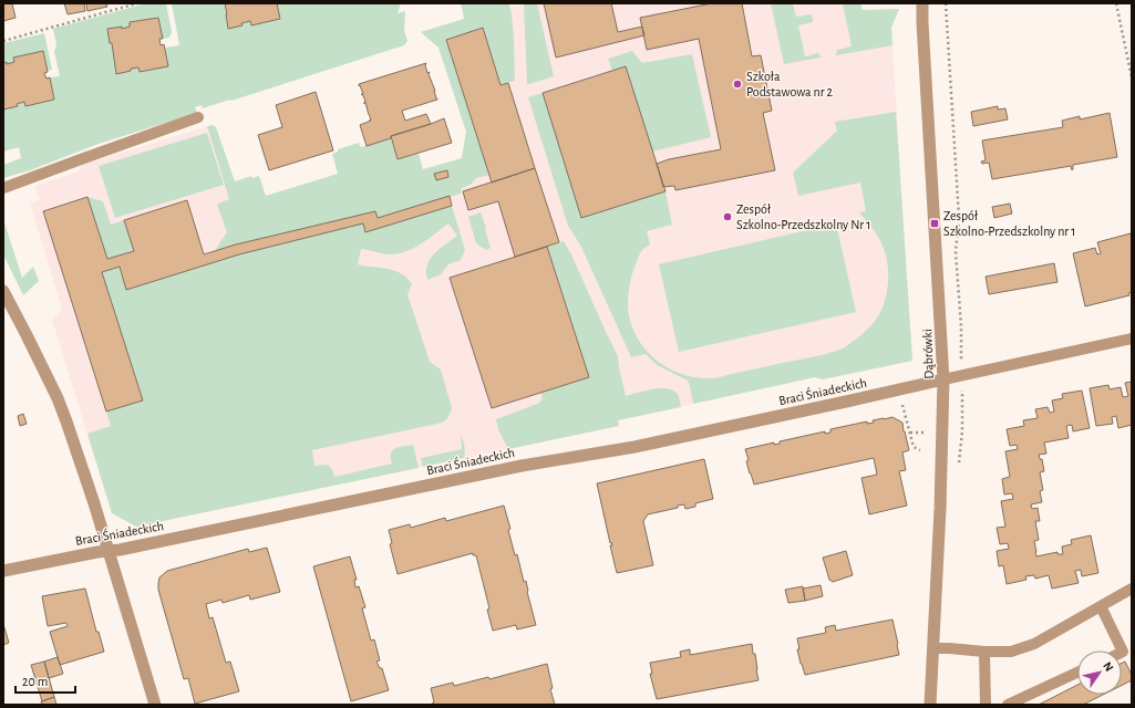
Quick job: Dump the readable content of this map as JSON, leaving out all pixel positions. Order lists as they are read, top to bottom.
{
  "streets": {
    "street": ["Dąbrówki", "Braci Śniadeckich"]
  },
  "crossings": [
    ["Dąbrówki", "Braci Śniadeckich"]
  ],
  "places": {
    "other": ["Szkoła Podstawowa nr 2", "Zespół Szkolno-Przedszkolny Nr 1"],
    "transit": ["Zespół Szkolno-Przedszkolny nr 1"]
  },
  "scale_bar": "20 m",
  "north": "top right"
}
